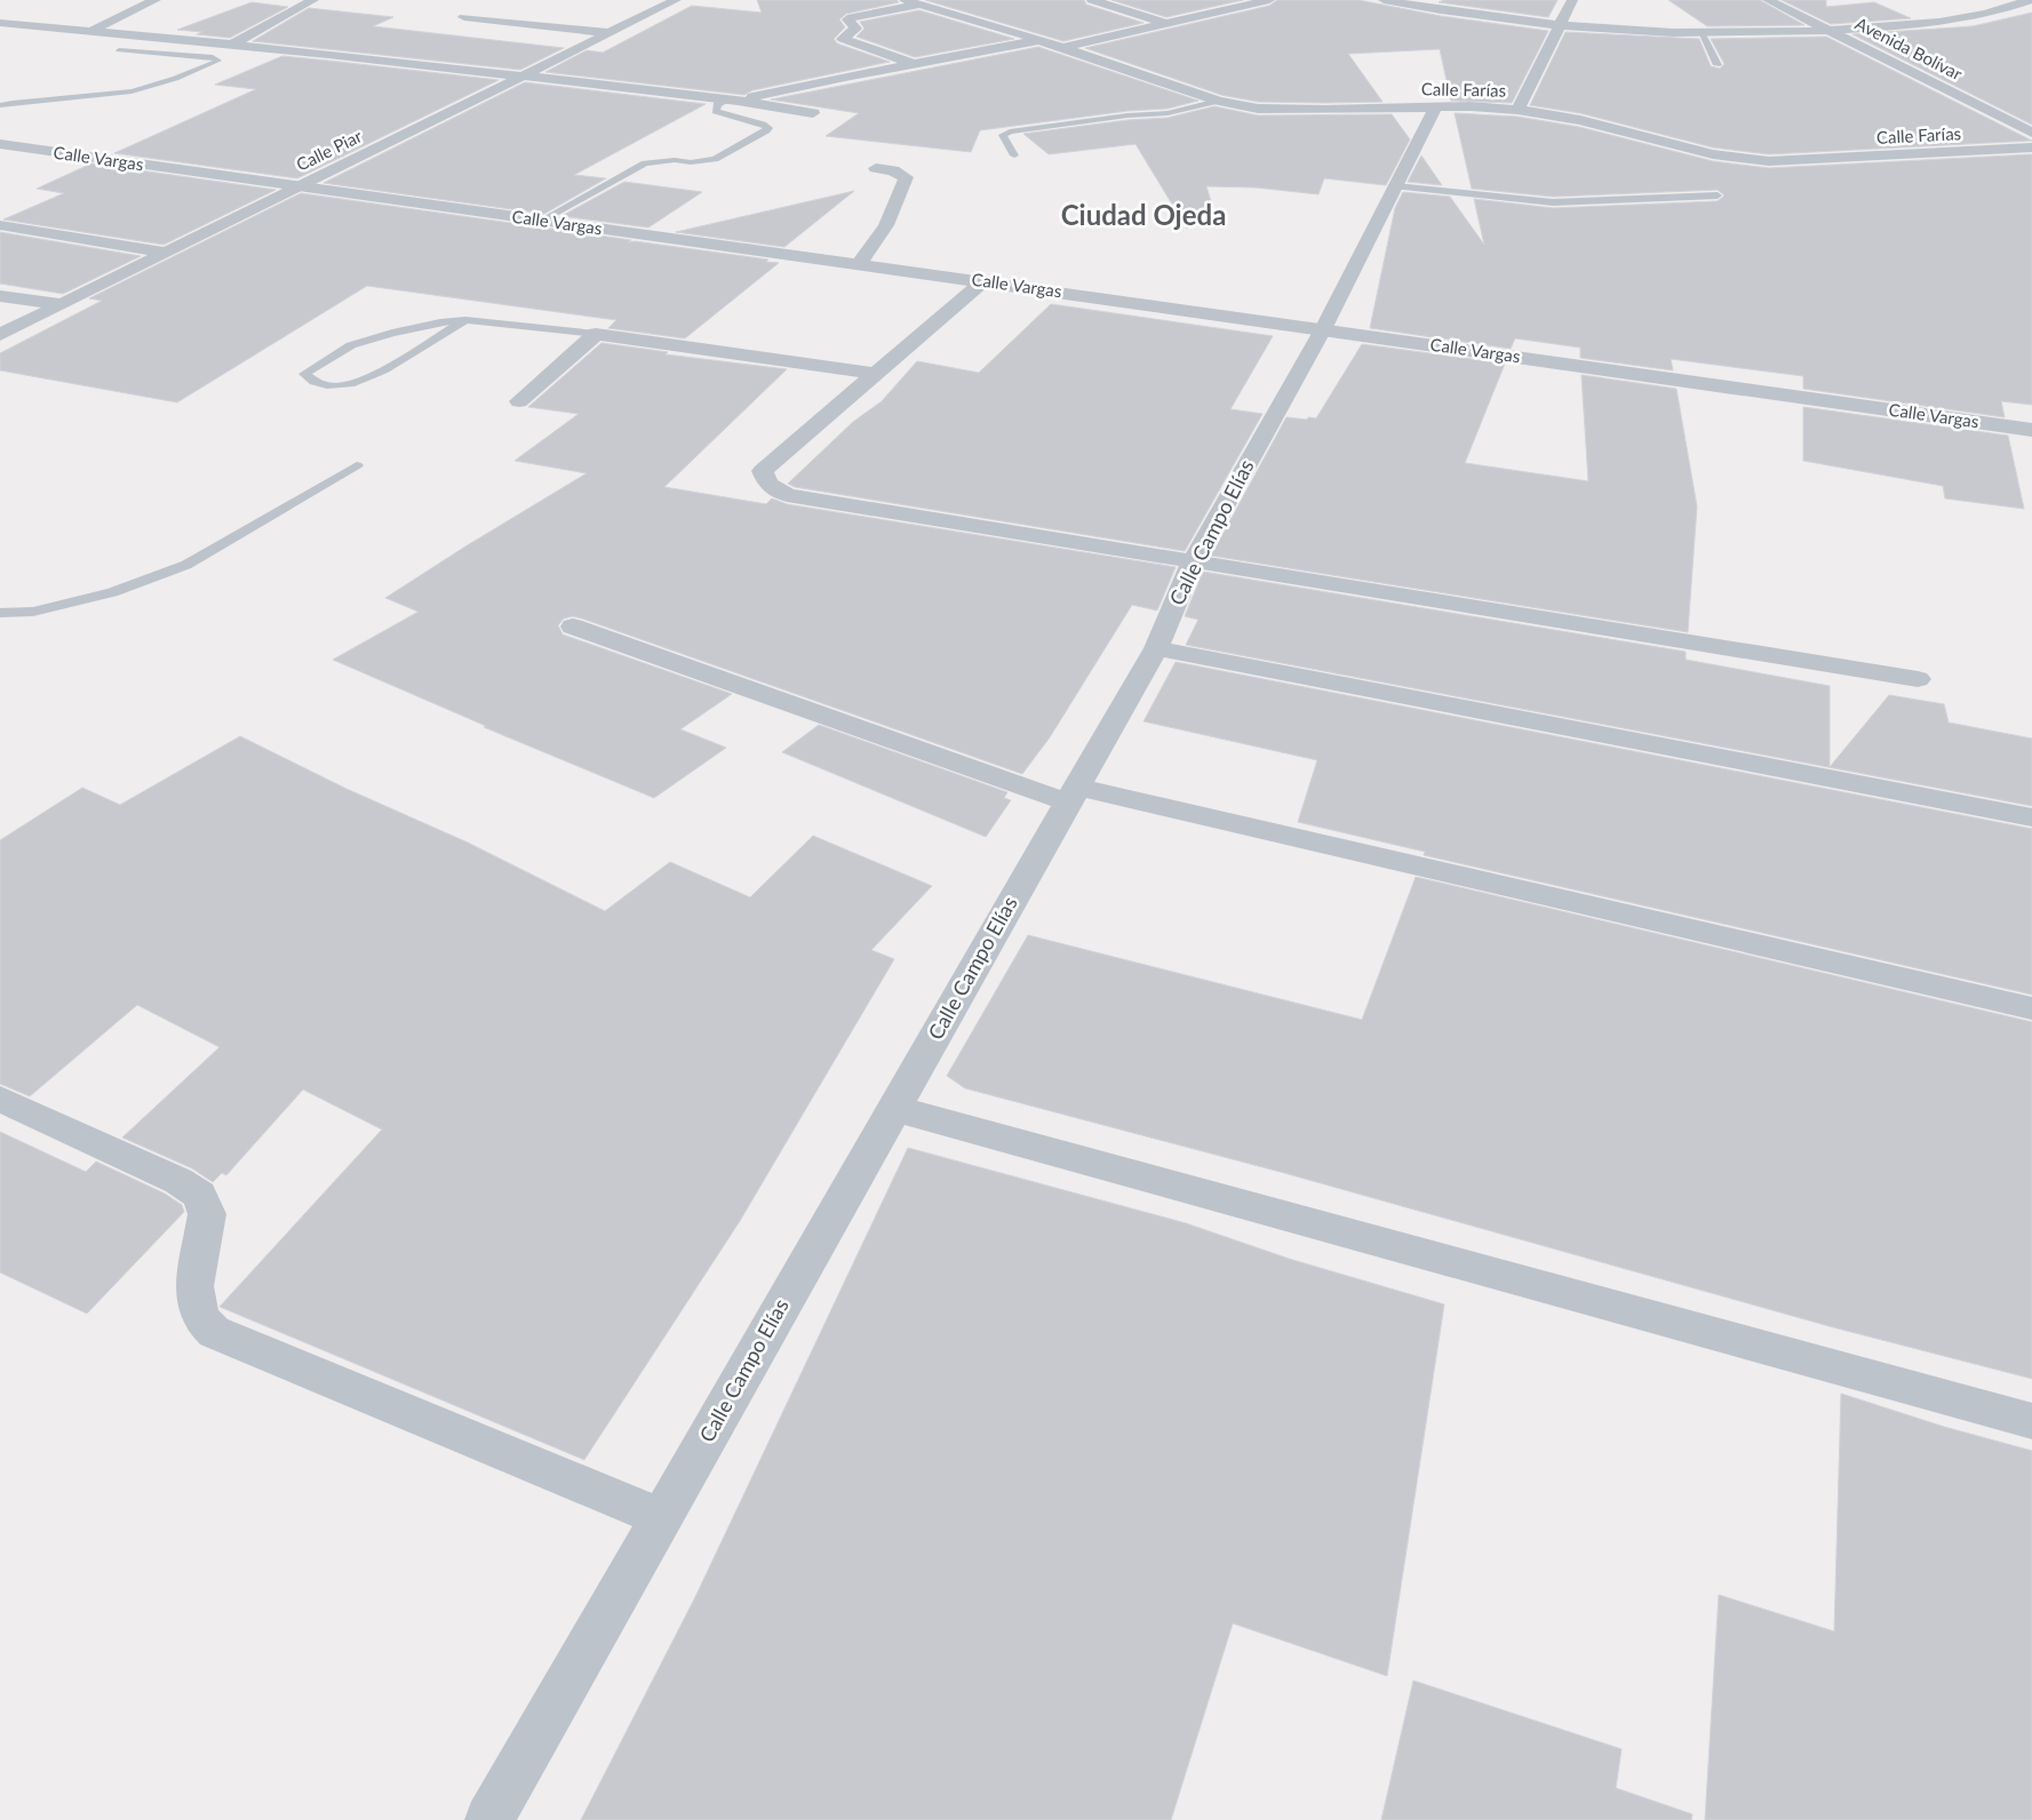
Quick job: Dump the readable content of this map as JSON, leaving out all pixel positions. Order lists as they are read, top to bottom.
{
  "streets": {
    "street": [
      "Avenida Bolívar",
      "Calle Farías",
      "Calle Piar",
      "Calle Vargas",
      "Calle Campo Elías"
    ]
  },
  "crossings": [
    ["Calle Farías", "Calle Campo Elías"],
    ["Calle Piar", "Calle Vargas"],
    ["Calle Vargas", "Calle Campo Elías"]
  ],
  "districts": ["Ciudad Ojeda"]
}
